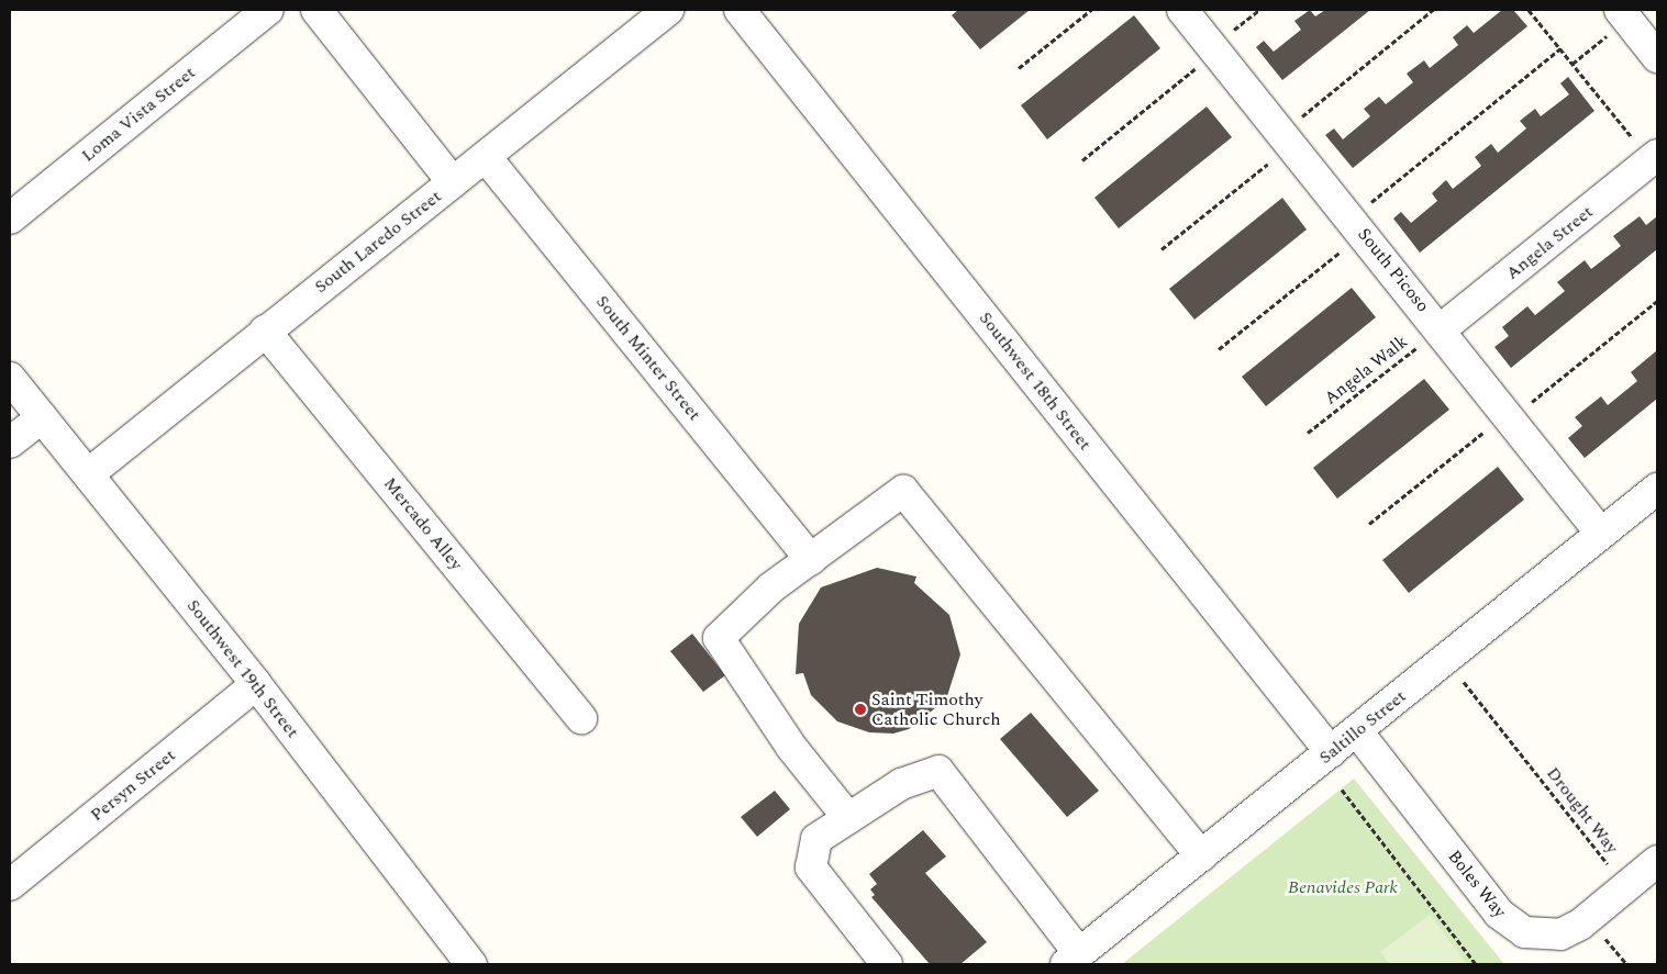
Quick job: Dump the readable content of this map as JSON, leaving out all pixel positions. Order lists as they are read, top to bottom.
{
  "streets": {
    "street": [
      "Loma Vista Street",
      "South Laredo Street",
      "Angela Street",
      "South Picoso",
      "South Minter Street",
      "Southwest 18th Street",
      "Mercado Alley",
      "Southwest 19th Street",
      "Saltillo Street",
      "Persyn Street",
      "Boles Way"
    ],
    "path": ["Angela Walk", "Drought Way"]
  },
  "crossings": [
    ["South Laredo Street", "South Minter Street"],
    ["South Laredo Street", "Mercado Alley"],
    ["South Laredo Street", "Southwest 19th Street"],
    ["Angela Street", "South Picoso"],
    ["Angela Street", "Angela Walk"],
    ["South Picoso", "Angela Walk"],
    ["South Picoso", "Saltillo Street"],
    ["Southwest 18th Street", "Saltillo Street"],
    ["Southwest 19th Street", "Persyn Street"],
    ["Saltillo Street", "Boles Way"],
    ["Drought Way", "Boles Way"]
  ],
  "parks": ["Benavides Park"],
  "places": ["Saint Timothy Catholic Church"]
}
